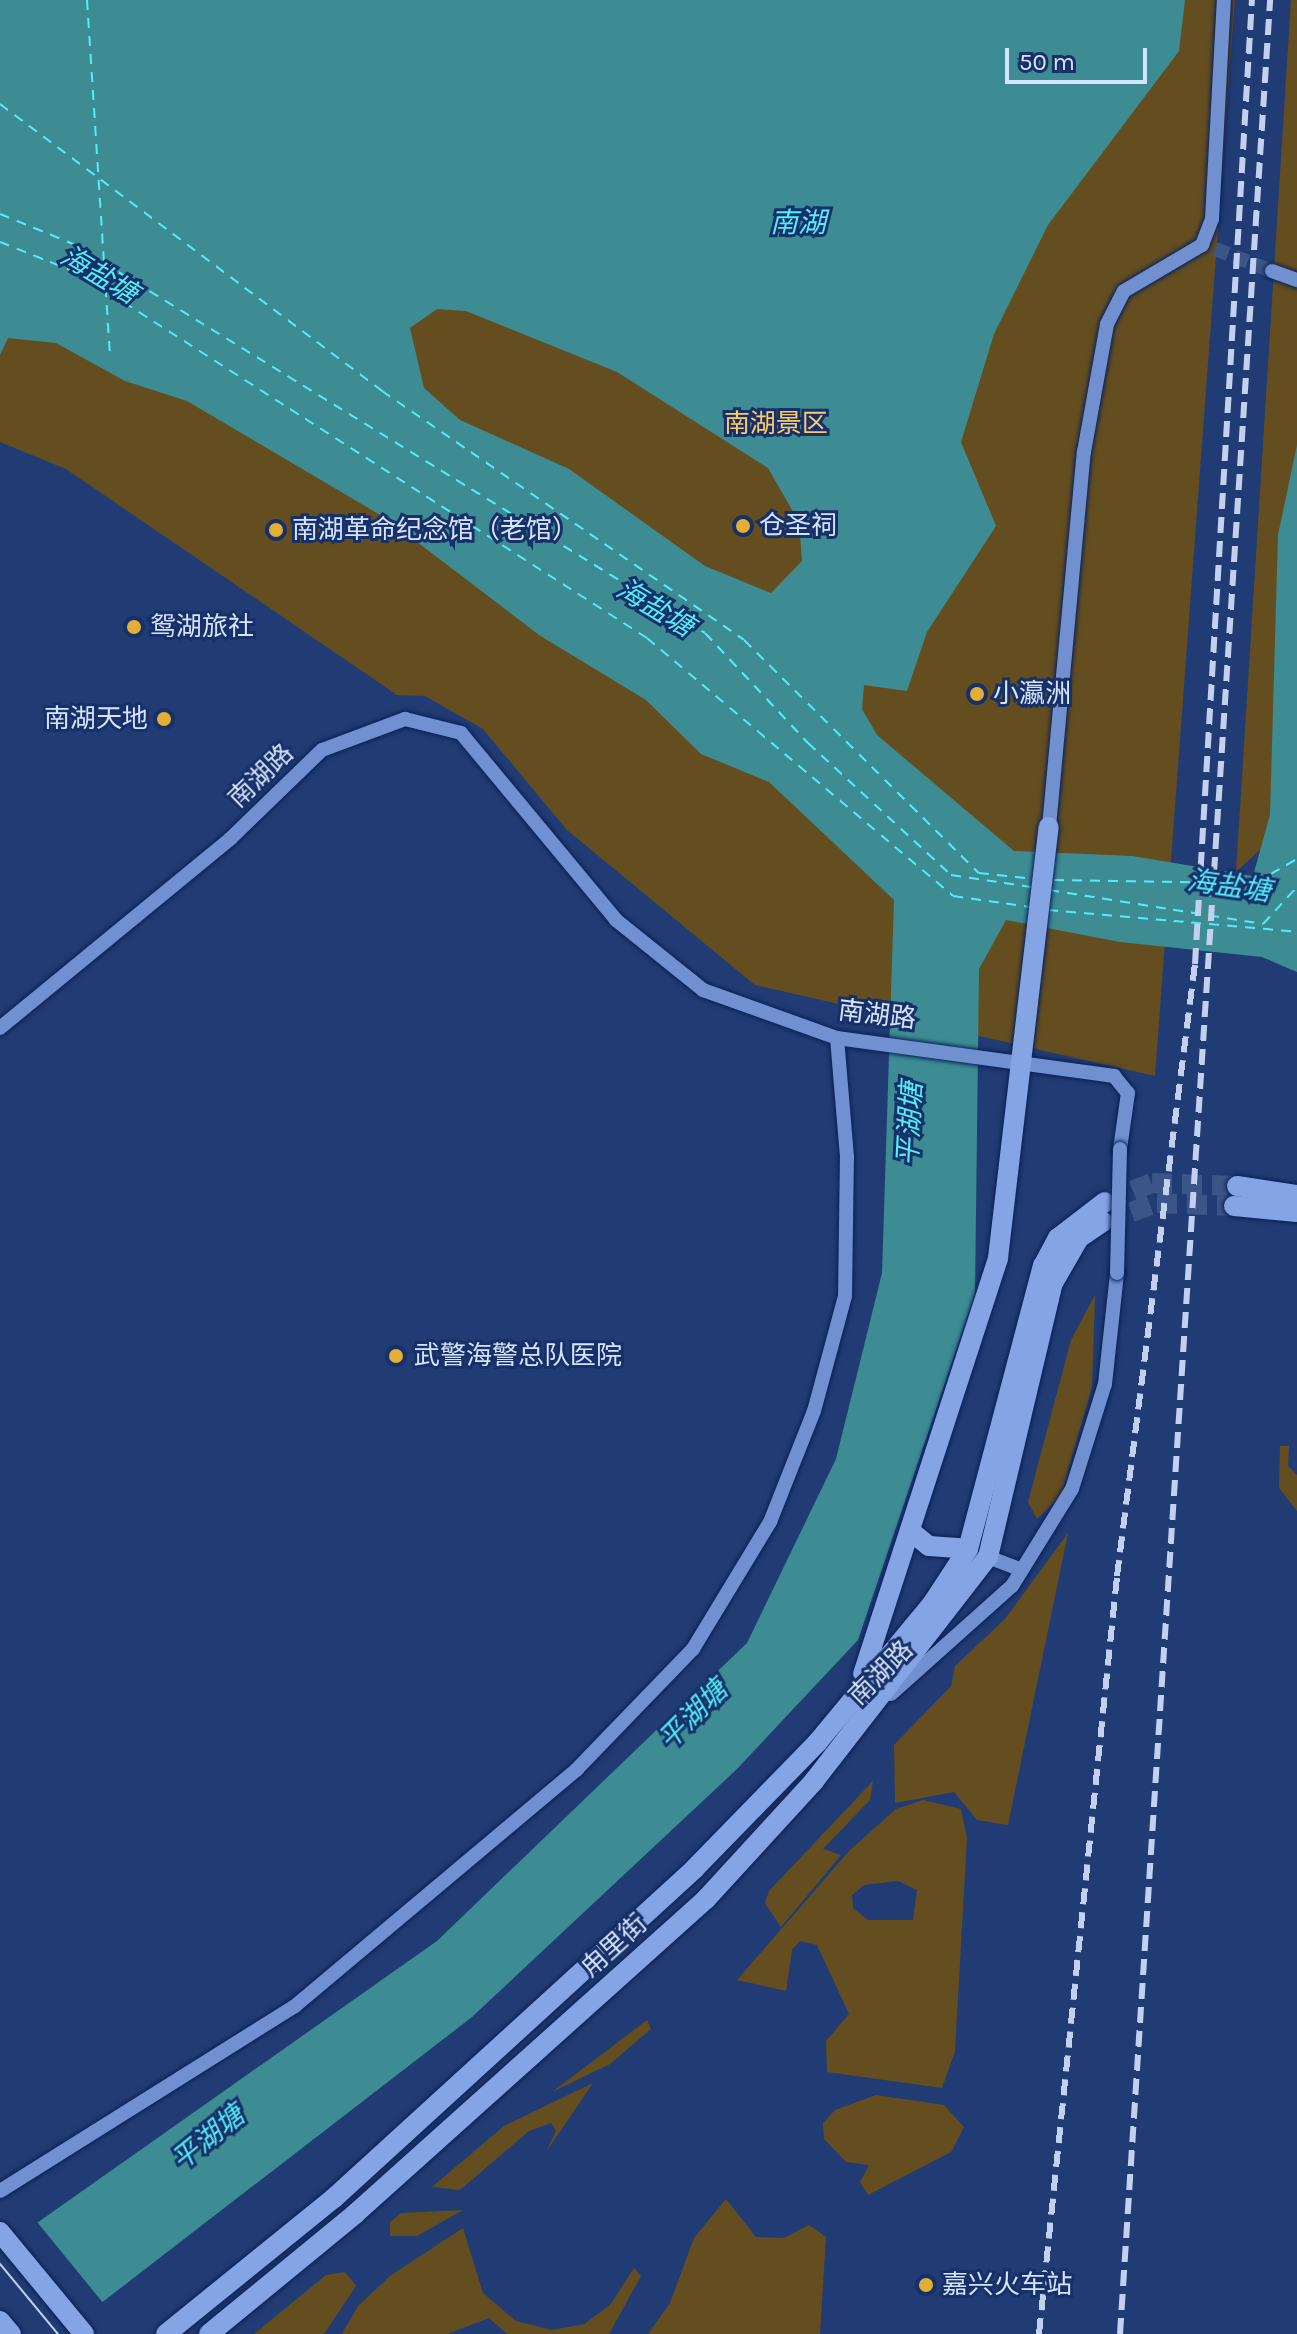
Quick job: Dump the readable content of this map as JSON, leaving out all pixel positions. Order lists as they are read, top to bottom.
{
  "streets": {
    "main road": ["甪里街"],
    "street": ["南湖路"]
  },
  "crossings": [
    ["南湖路", "甪里街"]
  ],
  "water": ["南湖", "海盐塘", "平湖塘"],
  "parks": ["南湖景区"],
  "places": [
    "仓圣祠",
    "南湖革命纪念馆（老馆）",
    "鸳湖旅社",
    "小瀛洲",
    "南湖天地",
    "武警海警总队医院",
    "嘉兴火车站"
  ],
  "scale_bar": "50 m"
}
